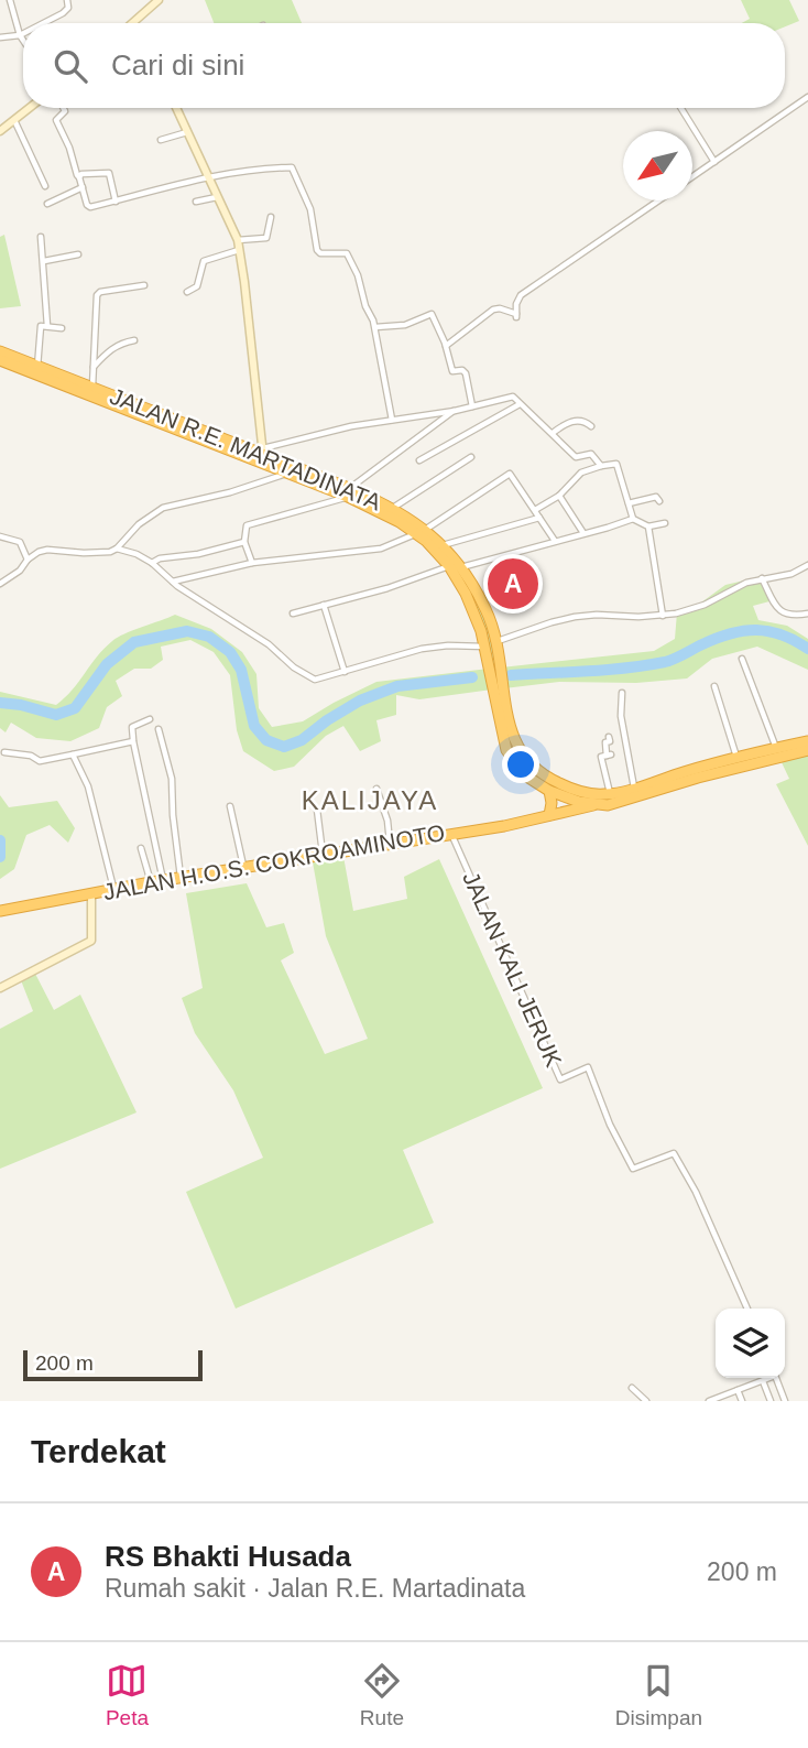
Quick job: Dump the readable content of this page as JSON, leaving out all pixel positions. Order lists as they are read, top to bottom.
{
  "streets": {
    "highway": ["JALAN R.E. MARTADINATA", "JALAN H.O.S. COKROAMINOTO"],
    "street": ["JALAN KALI JERUK"]
  },
  "crossings": [
    ["JALAN R.E. MARTADINATA", "JALAN H.O.S. COKROAMINOTO"],
    ["JALAN H.O.S. COKROAMINOTO", "JALAN KALI JERUK"]
  ],
  "districts": ["KALIJAYA"],
  "scale_bar": "200 m",
  "north": "bottom left",
  "page": {
    "search": "Cari di sini",
    "pins": "A",
    "scale": "200 m",
    "heading": "Terdekat",
    "list": [
      {
        "mark": "A",
        "name": "RS Bhakti Husada",
        "note": "Rumah sakit · Jalan R.E. Martadinata",
        "value": "200 m"
      }
    ],
    "nav": ["Peta", "Rute", "Disimpan"]
  }
}
